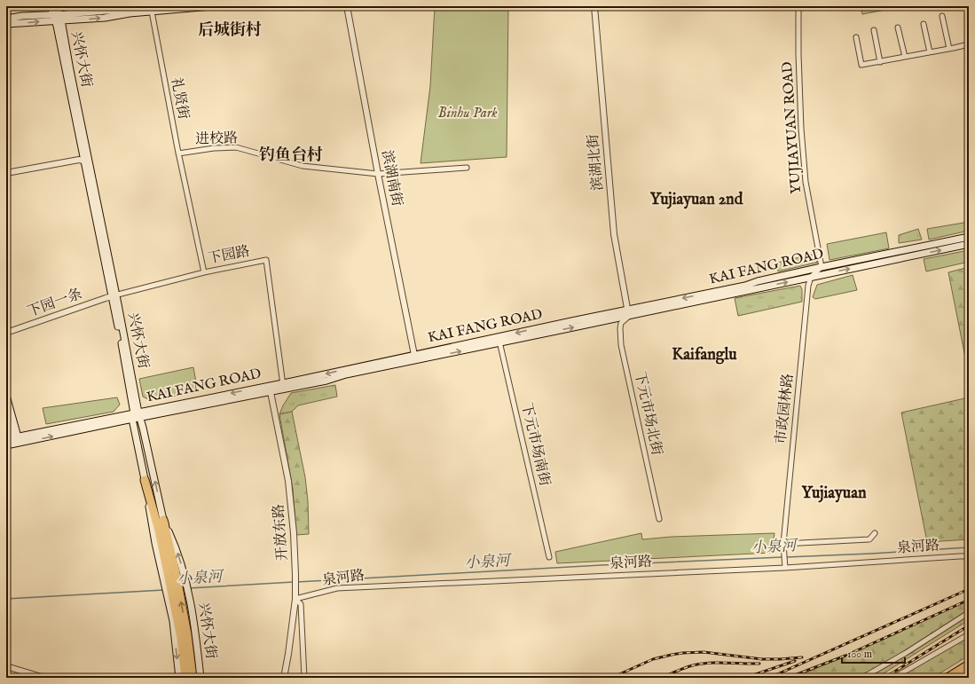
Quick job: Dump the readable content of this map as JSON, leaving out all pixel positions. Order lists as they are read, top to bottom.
{
  "streets": {
    "main road": ["兴怀大街", "KAI FANG ROAD"],
    "street": [
      "礼贤街",
      "YUJIAYUAN ROAD",
      "进校路",
      "滨湖北街",
      "滨湖南街",
      "下园路",
      "下园一条",
      "市政园林路",
      "下元市场北街",
      "下元市场南街",
      "开放东路",
      "泉河路"
    ]
  },
  "crossings": [
    ["兴怀大街", "下园路"],
    ["兴怀大街", "KAI FANG ROAD"],
    ["兴怀大街", "下园一条"],
    ["礼贤街", "进校路"],
    ["礼贤街", "下园路"],
    ["YUJIAYUAN ROAD", "KAI FANG ROAD"],
    ["进校路", "滨湖南街"],
    ["滨湖北街", "KAI FANG ROAD"],
    ["滨湖北街", "下元市场北街"],
    ["滨湖南街", "KAI FANG ROAD"],
    ["下园路", "KAI FANG ROAD"],
    ["下园路", "下园一条"],
    ["KAI FANG ROAD", "市政园林路"],
    ["KAI FANG ROAD", "下元市场北街"],
    ["KAI FANG ROAD", "下元市场南街"],
    ["KAI FANG ROAD", "开放东路"],
    ["市政园林路", "泉河路"],
    ["开放东路", "泉河路"]
  ],
  "districts": [
    "后城街村",
    "钓鱼台村",
    "Yujiayuan 2nd",
    "Kaifanglu",
    "Yujiayuan"
  ],
  "water": ["小泉河"],
  "parks": ["Binhu Park"],
  "scale_bar": "100 m"
}
